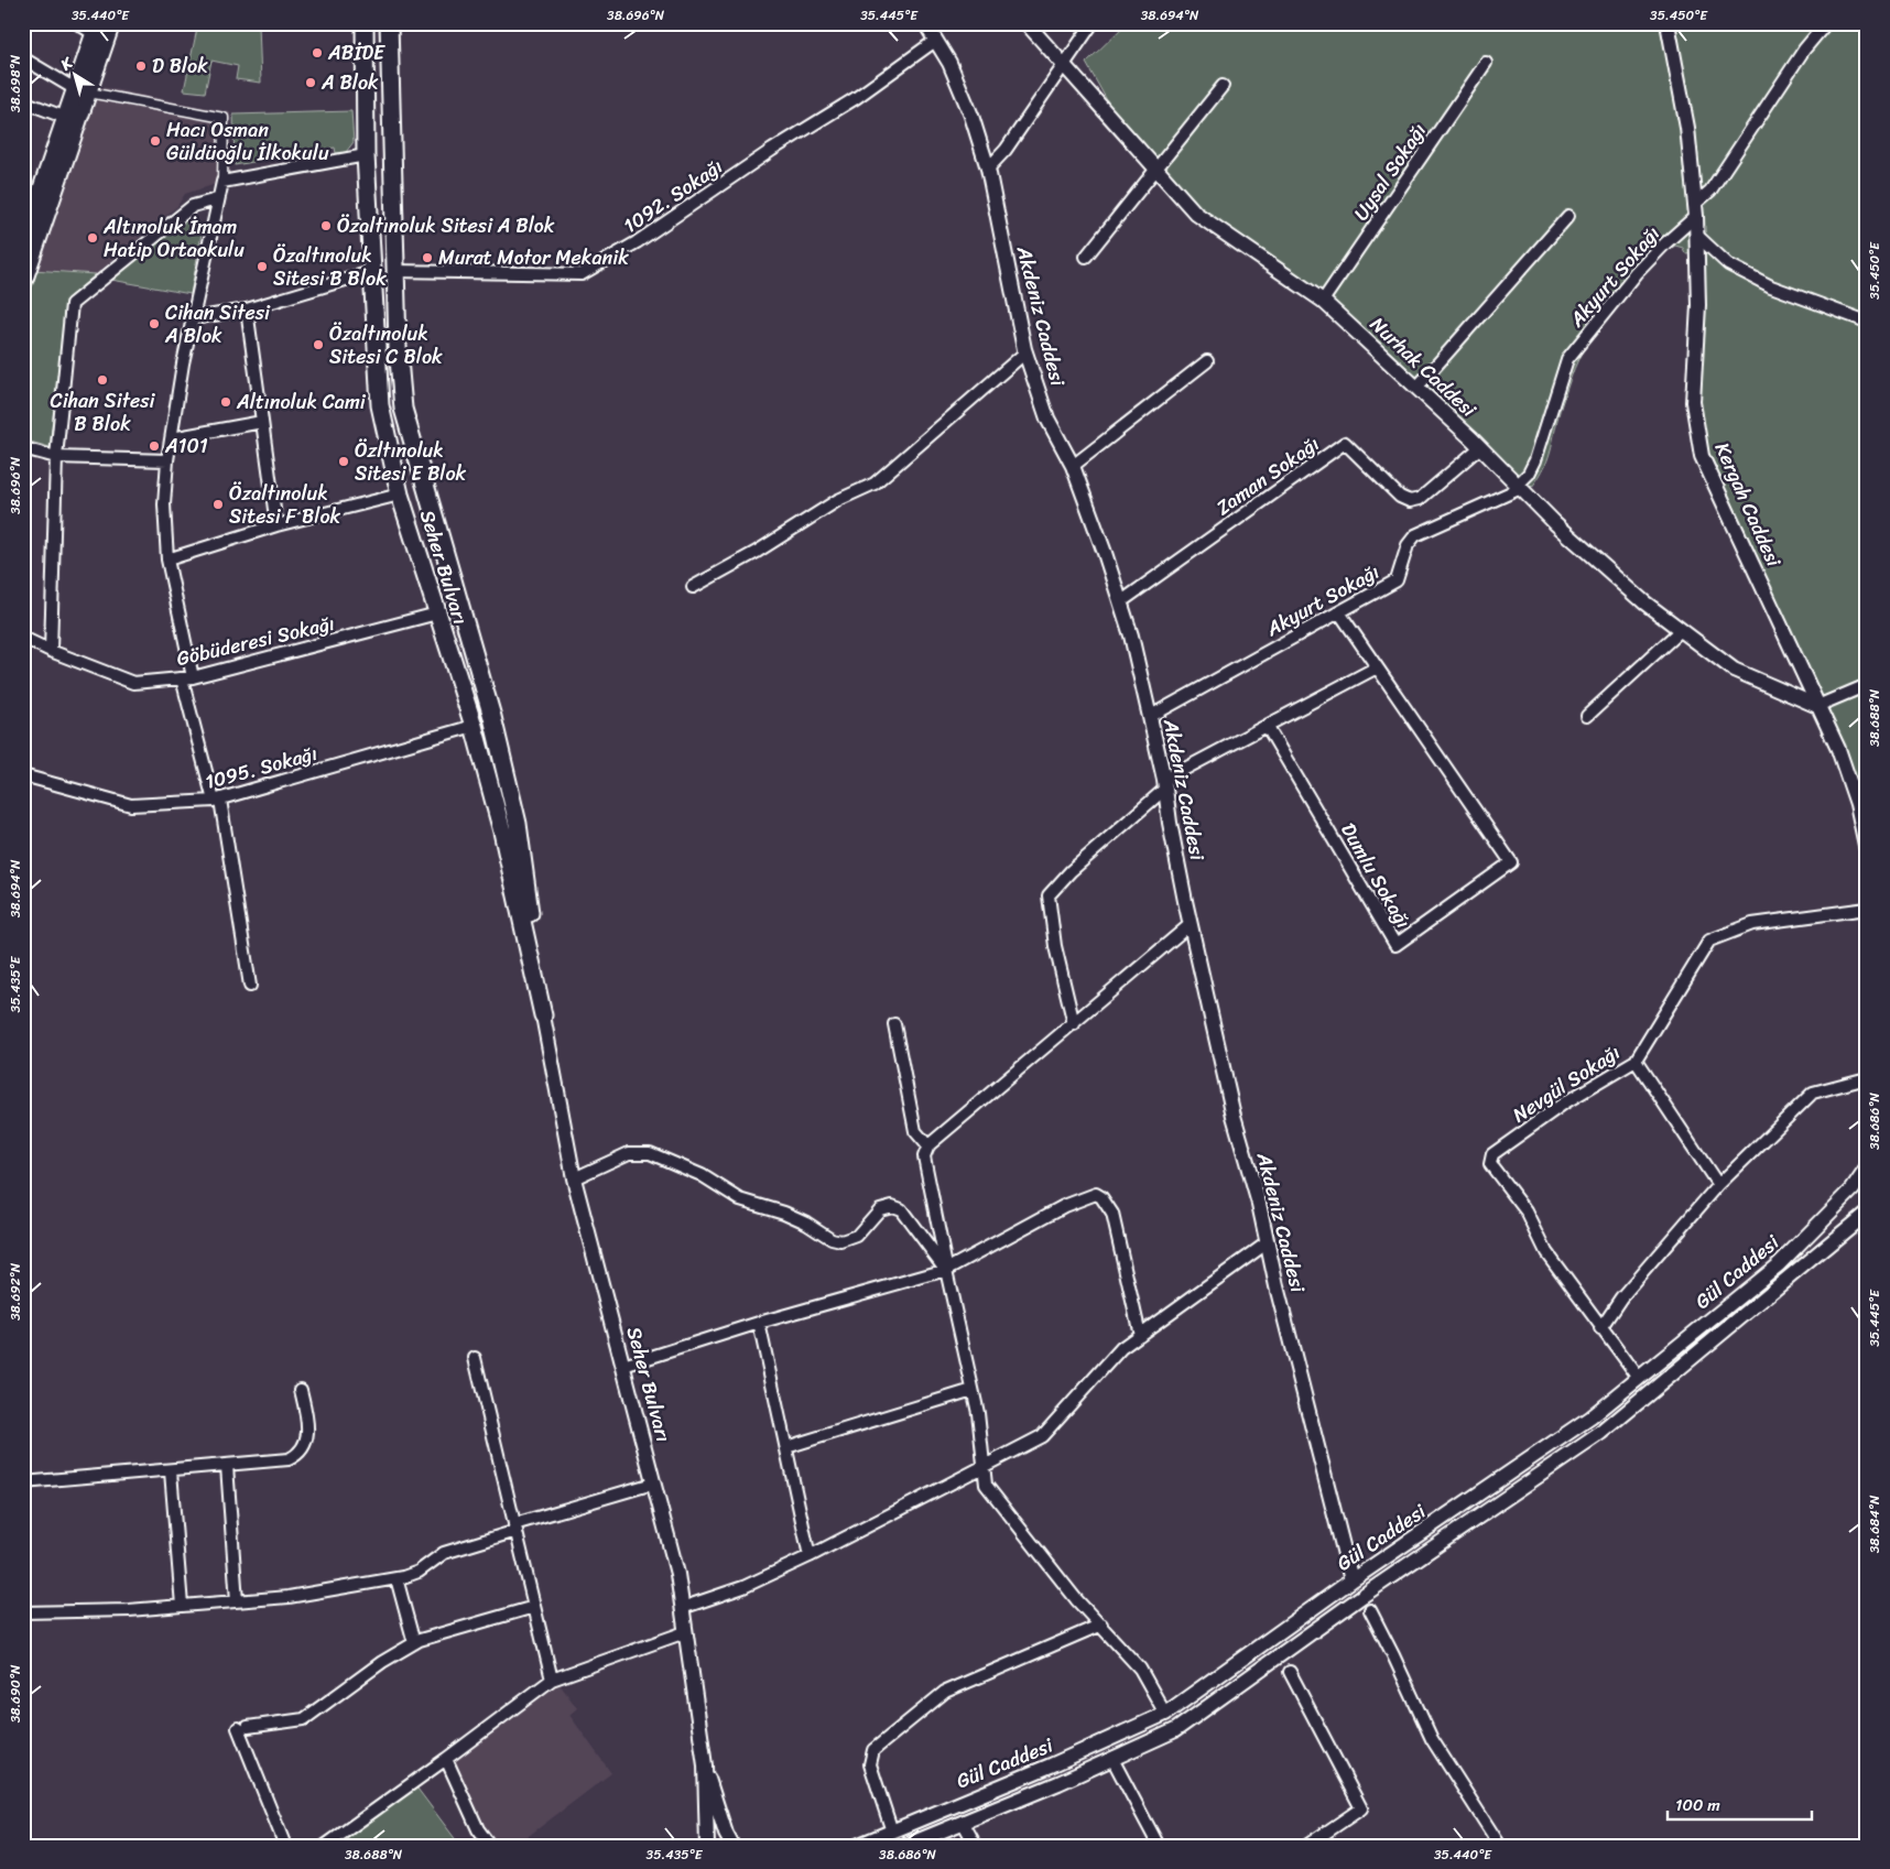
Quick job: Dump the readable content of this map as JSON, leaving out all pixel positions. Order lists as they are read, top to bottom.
{
  "streets": {
    "main road": ["Seher Bulvarı"],
    "street": [
      "Uysal Sokağı",
      "1092. Sokağı",
      "Akyurt Sokağı",
      "Akdeniz Caddesi",
      "Nurhak Caddesi",
      "Zaman Sokağı",
      "Kergah Caddesi",
      "Göbüderesi Sokağı",
      "1095. Sokağı",
      "Dumlu Sokağı",
      "Nevgül Sokağı",
      "Gül Caddesi"
    ]
  },
  "crossings": [
    ["Uysal Sokağı", "Nurhak Caddesi"],
    ["1092. Sokağı", "Akdeniz Caddesi"],
    ["1092. Sokağı", "Seher Bulvarı"],
    ["Akyurt Sokağı", "Akdeniz Caddesi"],
    ["Akyurt Sokağı", "Nurhak Caddesi"],
    ["Akyurt Sokağı", "Kergah Caddesi"],
    ["Akyurt Sokağı", "Dumlu Sokağı"],
    ["Akdeniz Caddesi", "Zaman Sokağı"],
    ["Akdeniz Caddesi", "Gül Caddesi"],
    ["Nurhak Caddesi", "Zaman Sokağı"],
    ["Nurhak Caddesi", "Kergah Caddesi"],
    ["Seher Bulvarı", "Göbüderesi Sokağı"],
    ["Seher Bulvarı", "1095. Sokağı"],
    ["Nevgül Sokağı", "Gül Caddesi"]
  ],
  "places": [
    "ABİDE",
    "D Blok",
    "A Blok",
    "Hacı Osman Güldüoğlu İlkokulu",
    "Özaltınoluk Sitesi A Blok",
    "Altınoluk İmam Hatip Ortaokulu",
    "Murat Motor Mekanik",
    "Özaltınoluk Sitesi B Blok",
    "Cihan Sitesi A Blok",
    "Özaltınoluk Sitesi C Blok",
    "Cihan Sitesi B Blok",
    "Altınoluk Cami",
    "A101",
    "Özltınoluk Sitesi E Blok",
    "Özaltınoluk Sitesi F Blok"
  ],
  "scale_bar": "100 m",
  "north": "top left",
  "coordinates": [
    "35.440°E",
    "38.696°N",
    "35.445°E",
    "38.694°N",
    "35.450°E",
    "38.698°N",
    "38.688°N",
    "35.435°E",
    "38.686°N",
    "38.692°N",
    "38.684°N",
    "38.690°N"
  ]
}
